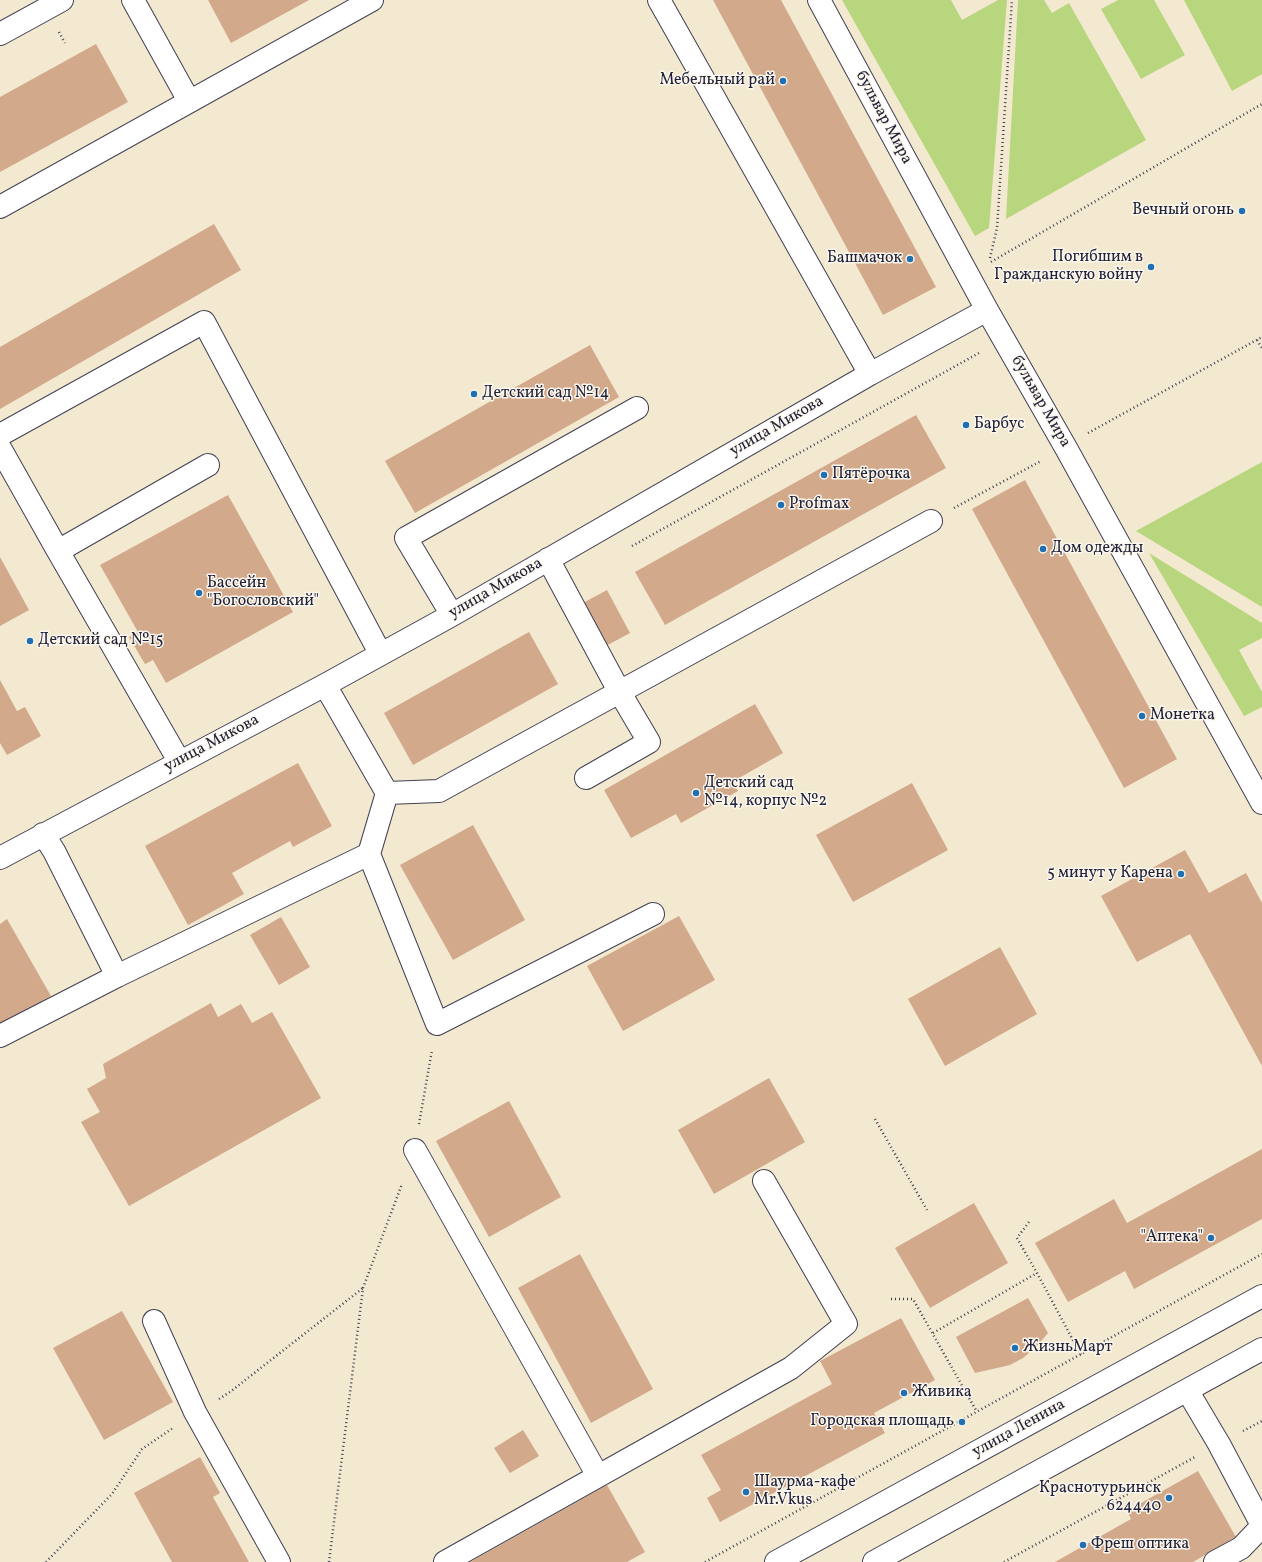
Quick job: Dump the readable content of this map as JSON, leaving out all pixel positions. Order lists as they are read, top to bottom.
{
  "streets": {
    "street": ["бульвар Мира", "улица Микова", "улица Ленина"]
  },
  "crossings": [
    ["бульвар Мира", "улица Микова"]
  ],
  "places": [
    "Мебельный рай",
    "Вечный огонь",
    "Башмачок",
    "Погибшим в Гражданскую войну",
    "Детский сад №14",
    "Барбус",
    "Пятёрочка",
    "Profmax",
    "Дом одежды",
    "Бассейн \"Богословский\"",
    "Детский сад №15",
    "Монетка",
    "Детский сад №14, корпус №2",
    "5 минут у Карена",
    "\"Аптека\"",
    "ЖизньМарт",
    "Живика",
    "Городская площадь",
    "Шаурма-кафе Mr.Vkus",
    "Краснотурьинск 624440",
    "Фреш оптика"
  ]
}
